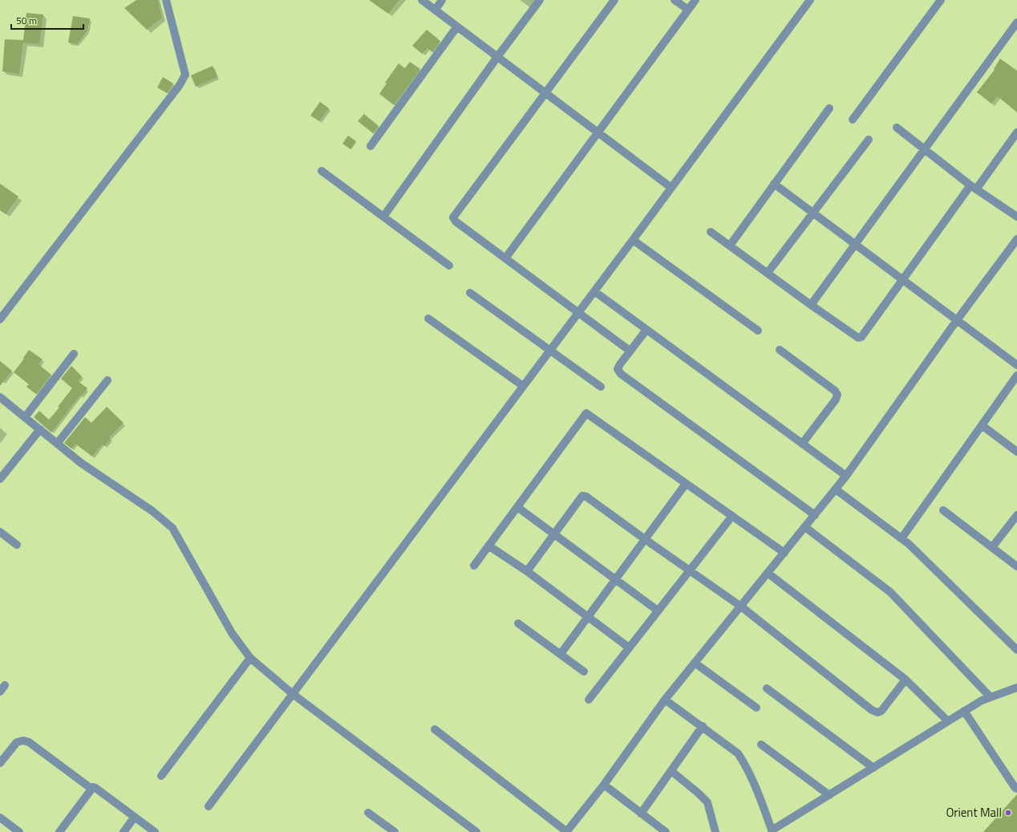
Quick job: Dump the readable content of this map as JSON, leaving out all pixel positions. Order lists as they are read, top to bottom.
{
  "places": ["Orient Mall"],
  "scale_bar": "50 m"
}
